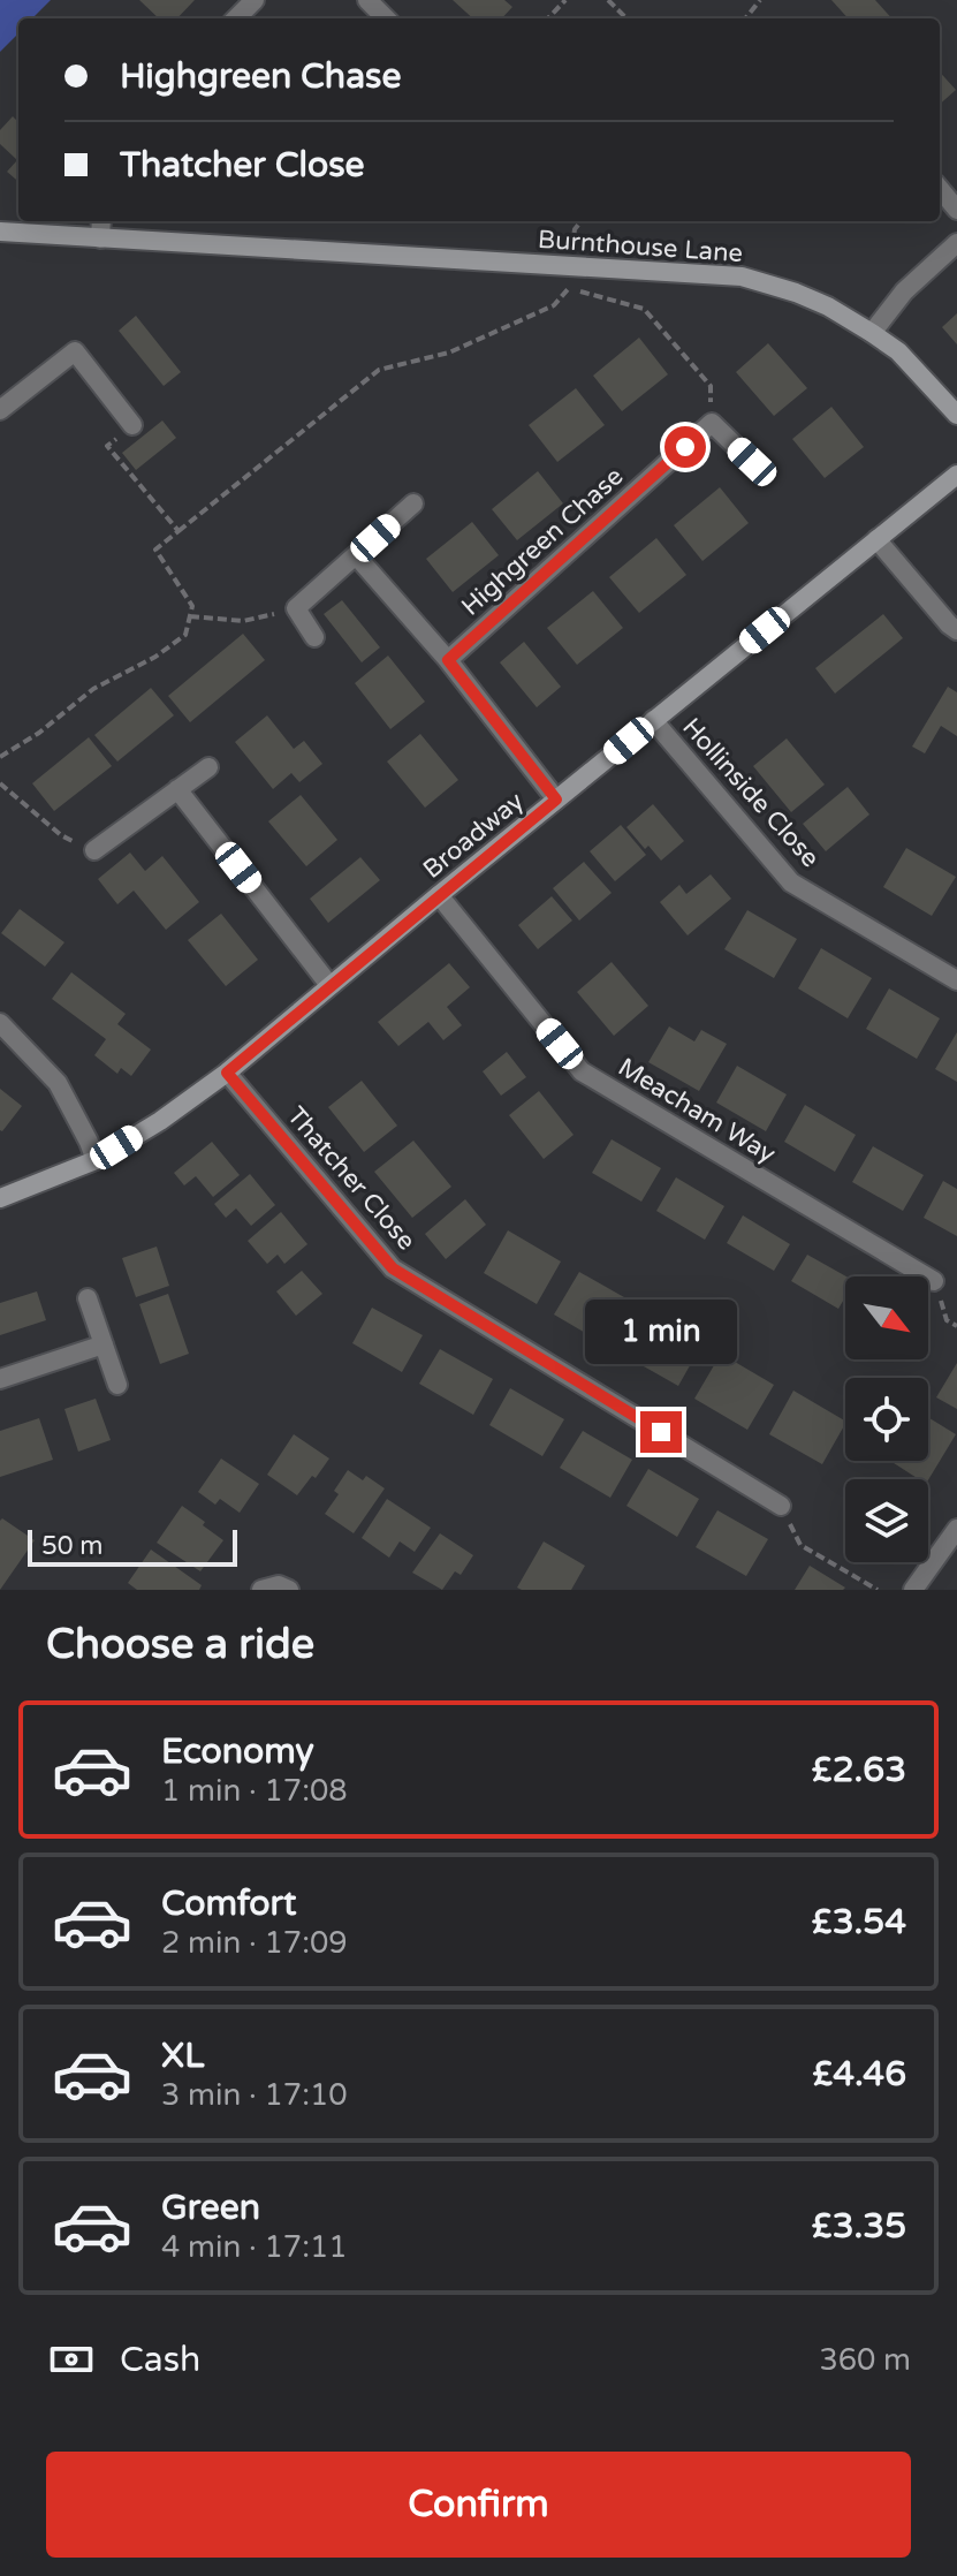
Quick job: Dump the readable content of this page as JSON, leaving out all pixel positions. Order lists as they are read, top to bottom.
{
  "streets": {
    "street": [
      "Burnthouse Lane",
      "Highgreen Chase",
      "Hollinside Close",
      "Broadway",
      "Meacham Way",
      "Thatcher Close"
    ]
  },
  "crossings": [
    ["Hollinside Close", "Broadway"],
    ["Broadway", "Meacham Way"],
    ["Broadway", "Thatcher Close"]
  ],
  "scale_bar": "50 m",
  "north": "bottom right",
  "page": {
    "banner": ["Highgreen Chase", "Thatcher Close"],
    "bubble": "1 min",
    "scale": "50 m",
    "heading": "Choose a ride",
    "list": [
      {
        "name": "Economy",
        "note": "1 min · 17:08",
        "value": "£2.63"
      },
      {
        "name": "Comfort",
        "note": "2 min · 17:09",
        "value": "£3.54"
      },
      {
        "name": "XL",
        "note": "3 min · 17:10",
        "value": "£4.46"
      },
      {
        "name": "Green",
        "note": "4 min · 17:11",
        "value": "£3.35"
      }
    ],
    "pay": ["Cash", "360 m"],
    "buttons": "Confirm"
  }
}
